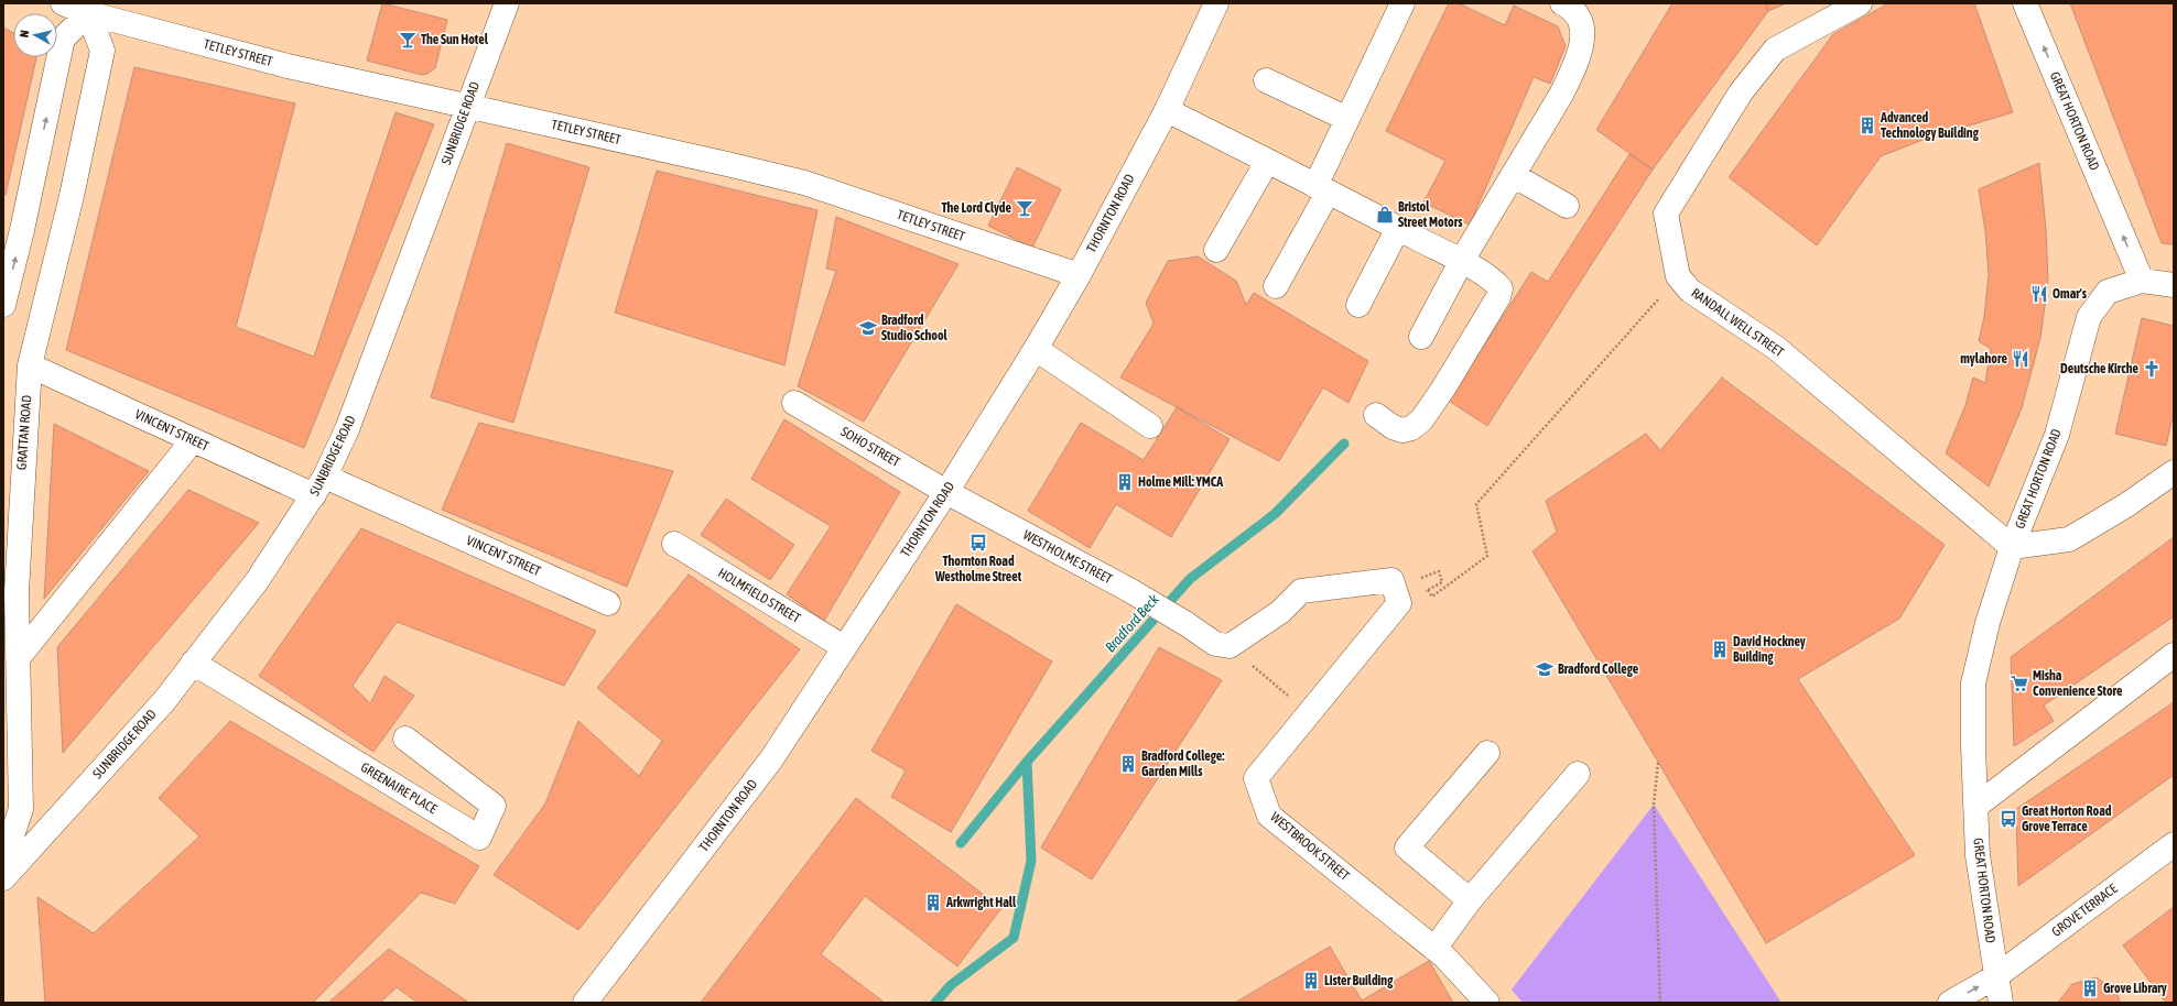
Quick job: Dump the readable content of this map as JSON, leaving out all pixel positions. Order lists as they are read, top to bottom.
{
  "streets": {
    "street": [
      "TETLEY STREET",
      "GREAT HORTON ROAD",
      "SUNBRIDGE ROAD",
      "THORNTON ROAD",
      "RANDALL WELL STREET",
      "VINCENT STREET",
      "GRATTAN ROAD",
      "SOHO STREET",
      "WESTHOLME STREET",
      "HOLMFIELD STREET",
      "GREENAIRE PLACE",
      "WESTBROOK STREET",
      "GROVE TERRACE"
    ]
  },
  "crossings": [
    ["TETLEY STREET", "SUNBRIDGE ROAD"],
    ["TETLEY STREET", "THORNTON ROAD"],
    ["TETLEY STREET", "GRATTAN ROAD"],
    ["GREAT HORTON ROAD", "RANDALL WELL STREET"],
    ["GREAT HORTON ROAD", "GROVE TERRACE"],
    ["SUNBRIDGE ROAD", "VINCENT STREET"],
    ["SUNBRIDGE ROAD", "GREENAIRE PLACE"],
    ["THORNTON ROAD", "SOHO STREET"],
    ["THORNTON ROAD", "WESTHOLME STREET"],
    ["THORNTON ROAD", "HOLMFIELD STREET"],
    ["VINCENT STREET", "GRATTAN ROAD"],
    ["SOHO STREET", "WESTHOLME STREET"],
    ["WESTHOLME STREET", "WESTBROOK STREET"]
  ],
  "water": ["Bradford Beck"],
  "places": {
    "bar": ["The Sun Hotel", "The Lord Clyde"],
    "building": [
      "Advanced Technology Building",
      "Holme Mill: YMCA",
      "David Hockney Building",
      "Bradford College: Garden Mills",
      "Arkwright Hall",
      "Lister Building",
      "Grove Library"
    ],
    "shop": ["Bristol Street Motors"],
    "restaurant": ["Omar's", "mylahore"],
    "school or university": ["Bradford Studio School", "Bradford College"],
    "church": ["Deutsche Kirche"],
    "bus stop": ["Thornton Road Westholme Street", "Great Horton Road Grove Terrace"],
    "supermarket": ["Misha Convenience Store"]
  },
  "north": "left"
}
